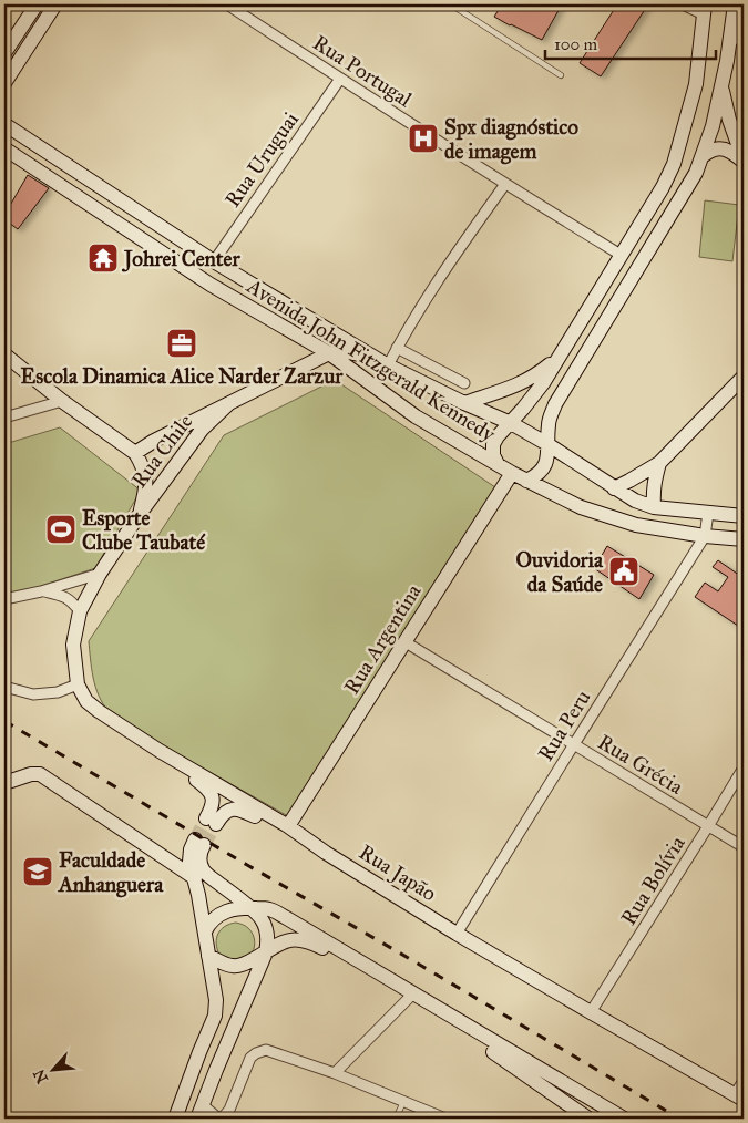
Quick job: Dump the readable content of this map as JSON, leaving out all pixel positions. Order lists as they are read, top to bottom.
{
  "streets": {
    "main road": [
      "Avenida John Fitzgerald Kennedy",
      "Rua Chile",
      "Rua Argentina",
      "Rua Japão"
    ],
    "street": [
      "Rua Portugal",
      "Rua Uruguai",
      "Rua Peru",
      "Rua Grécia",
      "Rua Bolívia"
    ]
  },
  "crossings": [
    ["Rua Portugal", "Rua Uruguai"],
    ["Rua Uruguai", "Avenida John Fitzgerald Kennedy"],
    ["Avenida John Fitzgerald Kennedy", "Rua Chile"],
    ["Avenida John Fitzgerald Kennedy", "Rua Argentina"],
    ["Avenida John Fitzgerald Kennedy", "Rua Peru"],
    ["Rua Chile", "Rua Japão"],
    ["Rua Argentina", "Rua Grécia"],
    ["Rua Argentina", "Rua Japão"],
    ["Rua Peru", "Rua Grécia"],
    ["Rua Peru", "Rua Japão"],
    ["Rua Grécia", "Rua Bolívia"],
    ["Rua Japão", "Rua Bolívia"]
  ],
  "places": {
    "hospital": ["Spx diagnóstico de imagem"],
    "temple": ["Johrei Center"],
    "office": ["Escola Dinamica Alice Narder Zarzur"],
    "sports": ["Esporte Clube Taubaté"],
    "public building": ["Ouvidoria da Saúde"],
    "school or university": ["Faculdade Anhanguera"]
  },
  "scale_bar": "100 m",
  "north": "bottom left"
}
